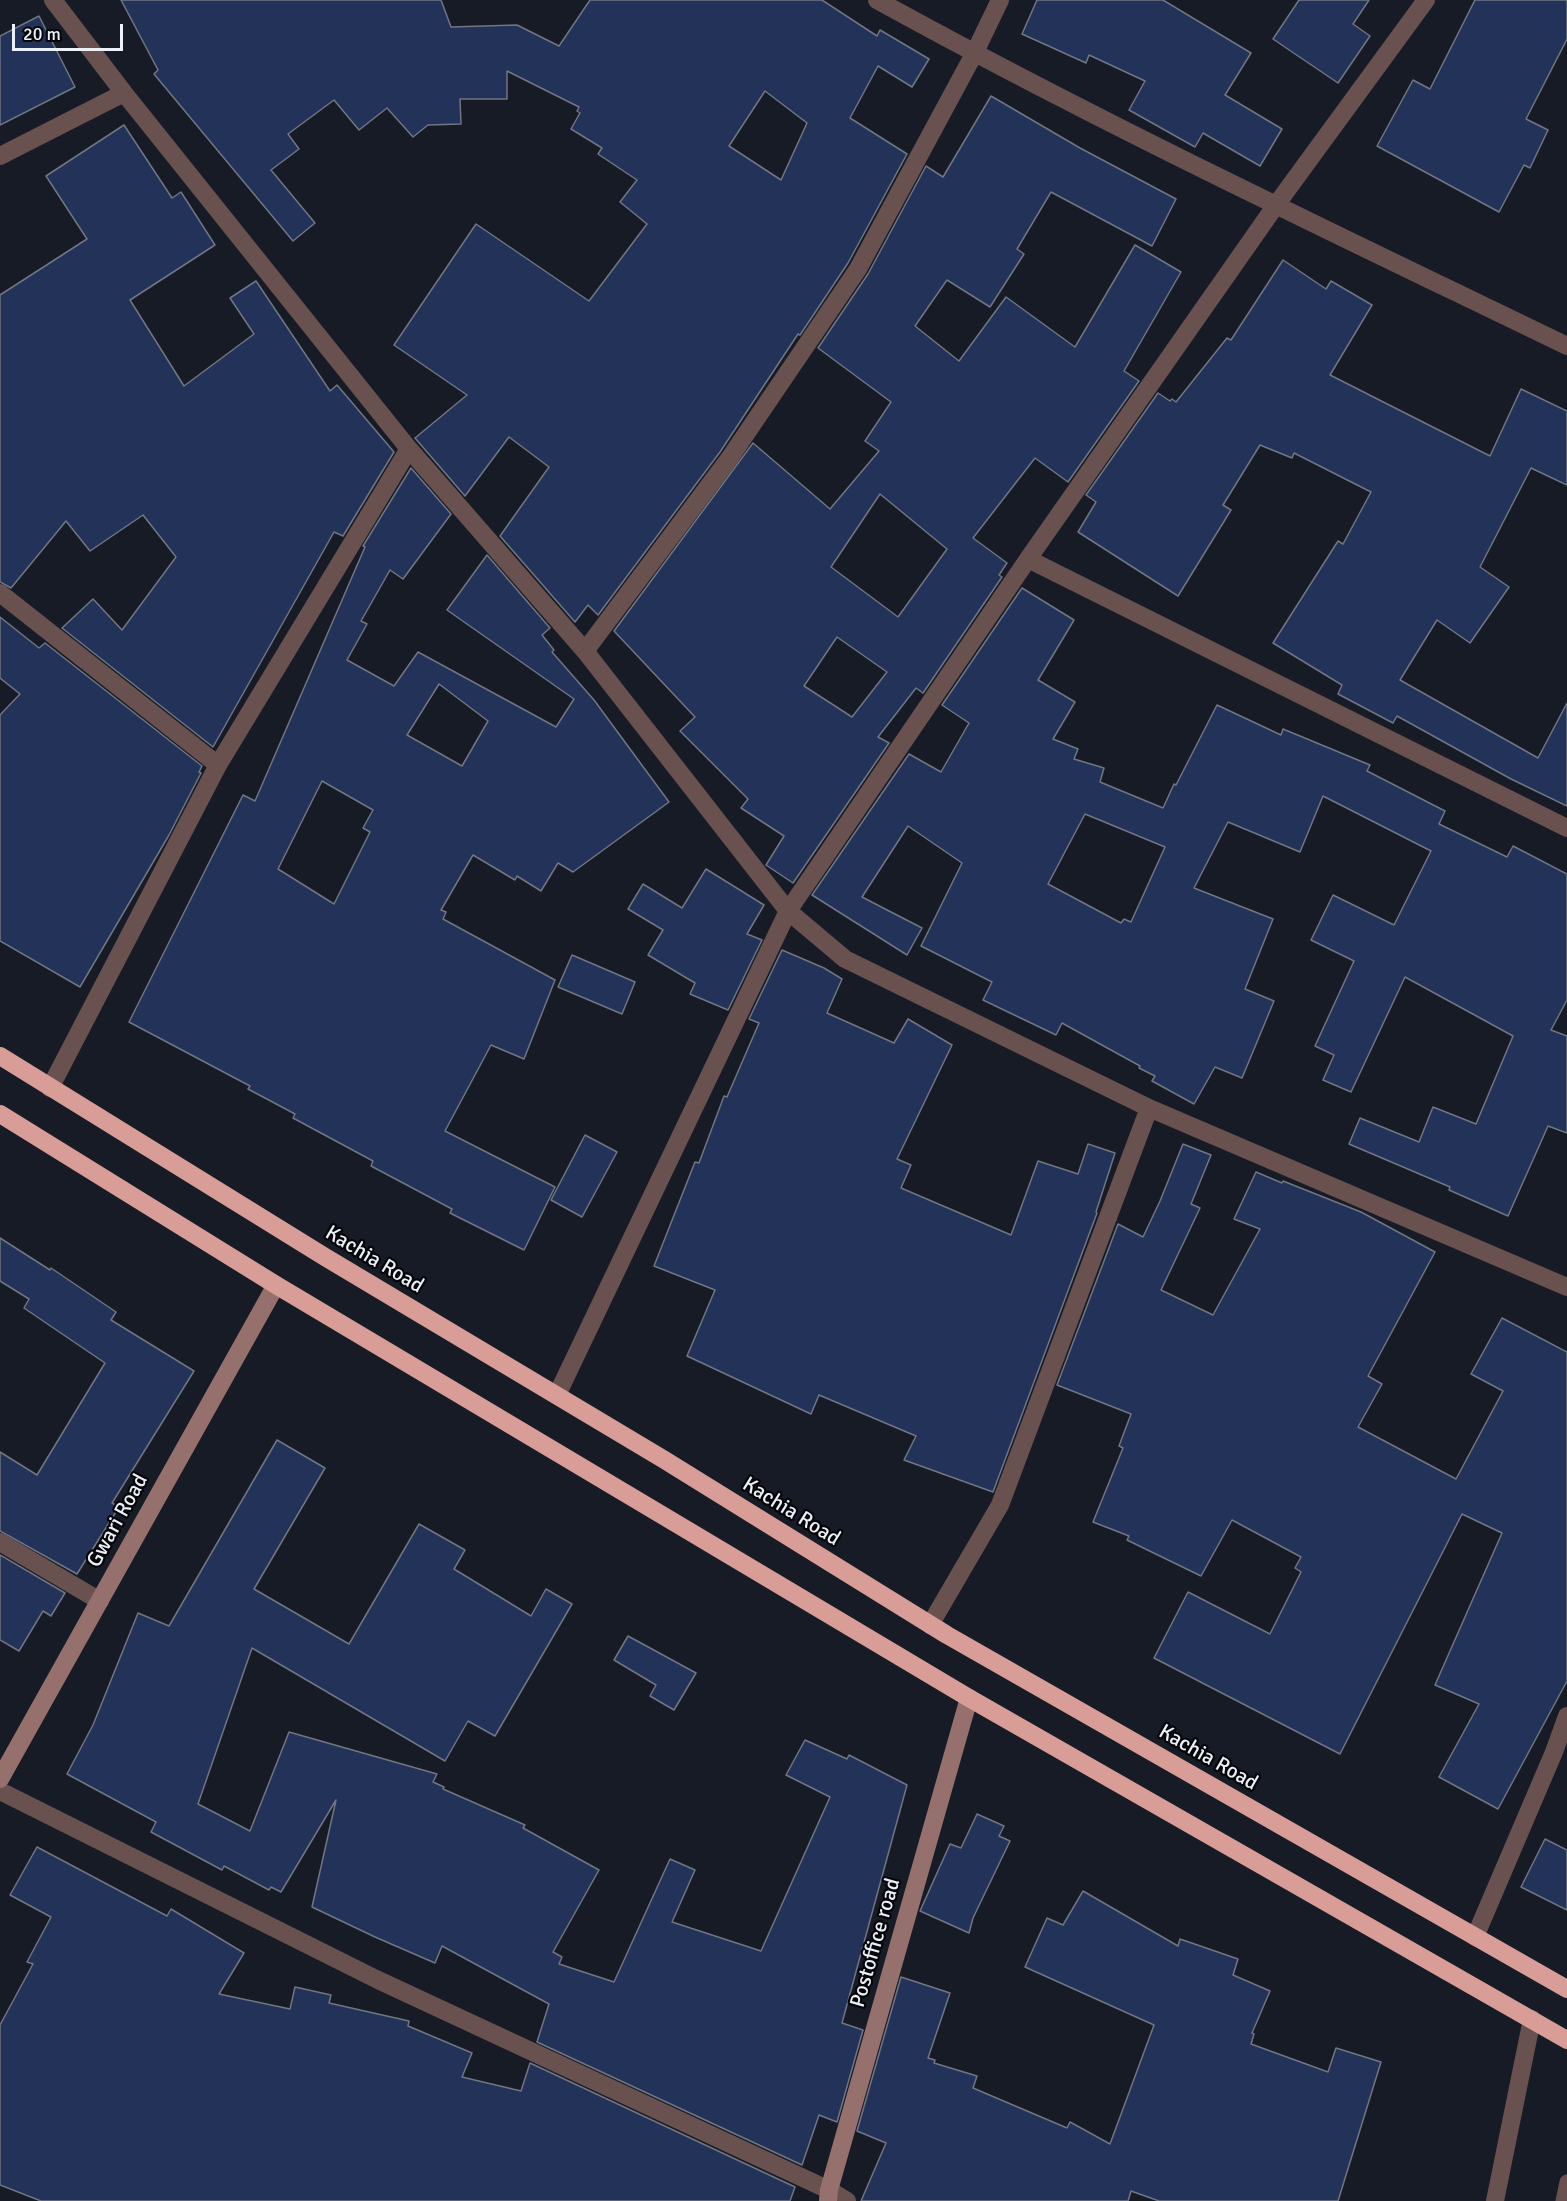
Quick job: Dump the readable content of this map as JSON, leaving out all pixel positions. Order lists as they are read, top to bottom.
{
  "streets": {
    "highway": ["Kachia Road"],
    "street": ["Gwari Road", "Postoffice road"]
  },
  "scale_bar": "20 m"
}
